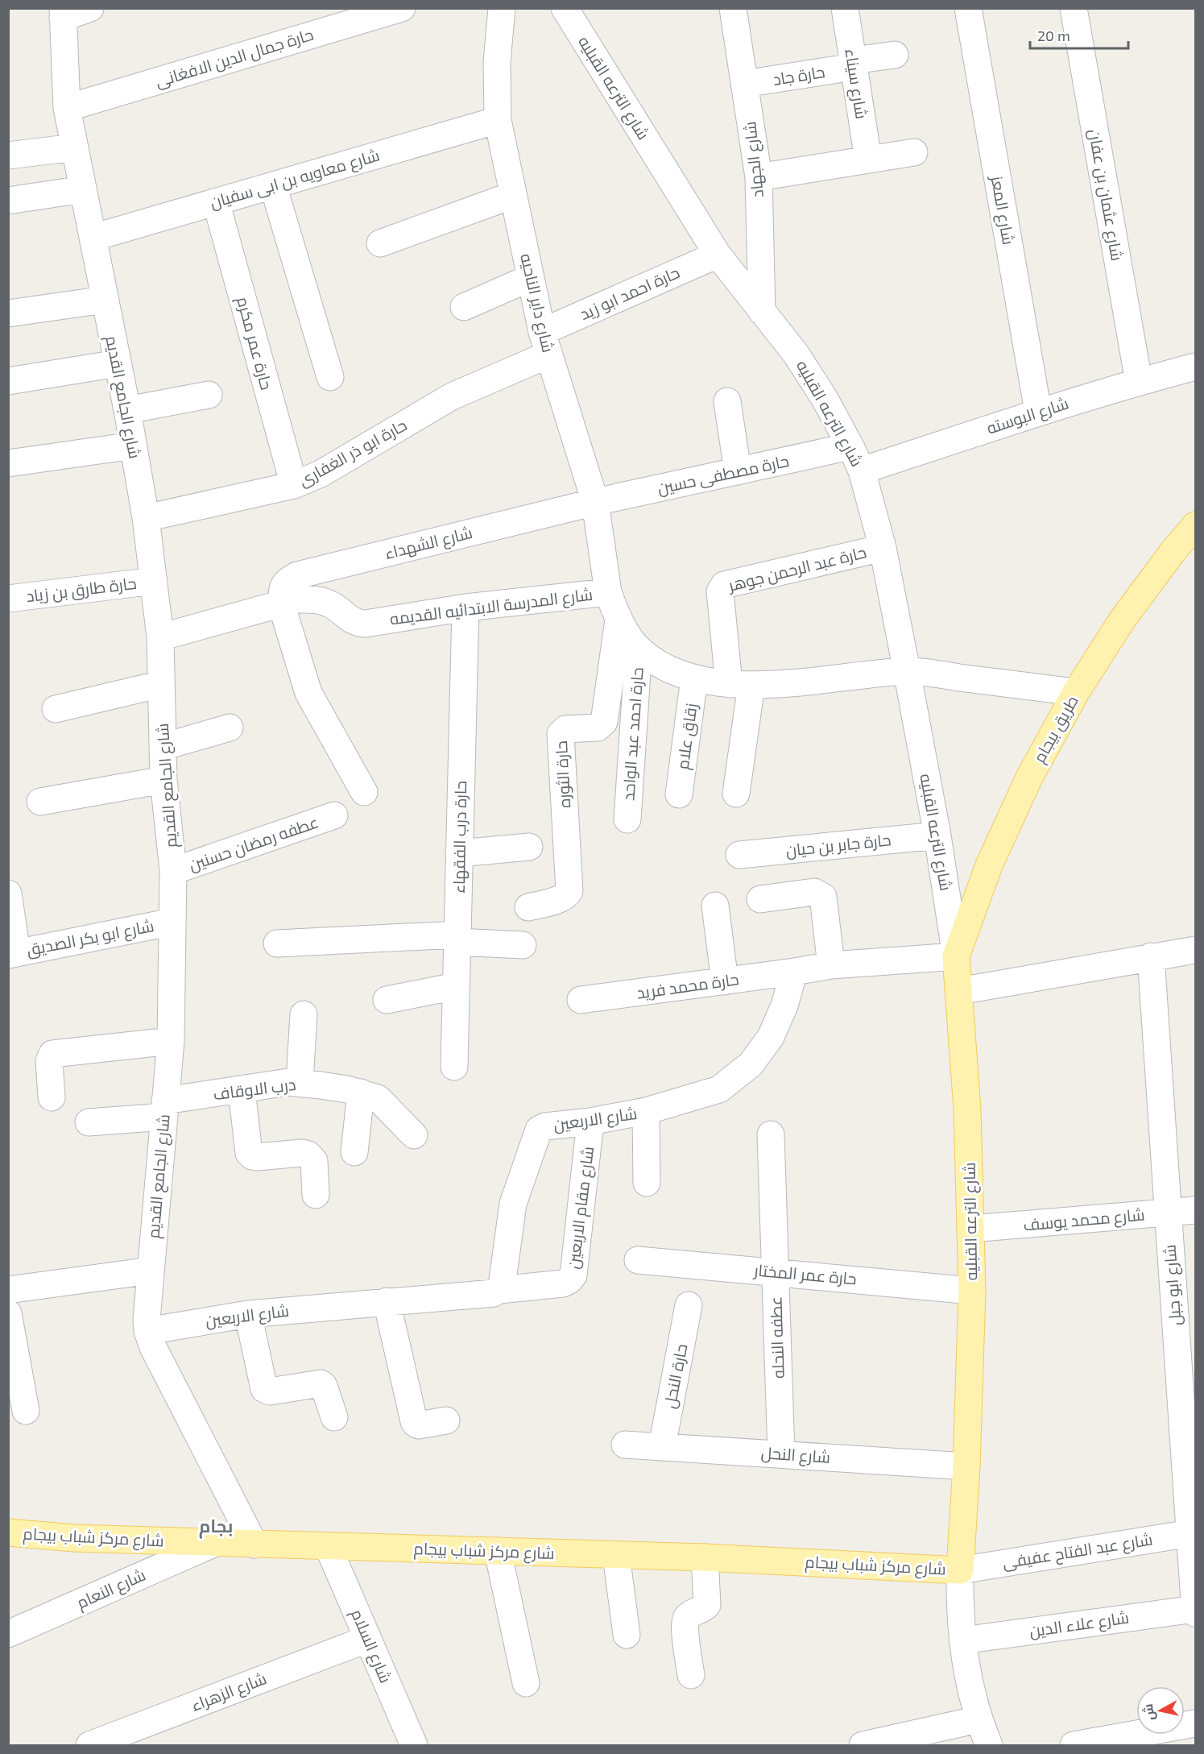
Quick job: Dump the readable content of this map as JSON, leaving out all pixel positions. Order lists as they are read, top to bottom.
{
  "streets": {
    "main road": ["شارع الترعه القبليه", "طريق بيجام", "شارع مركز شباب بيجام"],
    "street": [
      "حارة جمال الدين الافغانى",
      "حارة جاد",
      "شارع سيناء",
      "شارع الجهاد",
      "شارع معاويه بن ابى سفيان",
      "شارع عثمان بن عفان",
      "شارع المعز",
      "حارة احمد ابو زيد",
      "شارع داير الناحيه",
      "حارة عمر مكرم",
      "شارع الجامع القديم",
      "شارع البوسته",
      "حارة ابو ذر الغفارى",
      "حارة مصطفى حسين",
      "شارع الشهداء",
      "حارة عبد الرحمن جوهر",
      "حارة طارق بن زياد",
      "شارع المدرسة الابتدائيه القديمه",
      "حارة احمد عبد الواحد",
      "زقاق علام",
      "حارة الثوره",
      "حارة درب الفقهاء",
      "عطفه رمضان حسنين",
      "حارة جابر بن حيان",
      "شارع ابو بكر الصديق",
      "حارة محمد فريد",
      "درب الاوقاف",
      "شارع الاربعين",
      "شارع مقام الاربعين",
      "شارع محمد يوسف",
      "حارة عمر المختار",
      "شارع ابو جبل",
      "عطفه النحله",
      "حارة النحل",
      "شارع النحل",
      "شارع عبد الفتاح عفيفى",
      "شارع النعام",
      "شارع علاء الدين",
      "شارع السلام",
      "شارع الزهراء"
    ]
  },
  "crossings": [
    ["حارة جمال الدين الافغانى", "شارع الجامع القديم"],
    ["حارة جاد", "شارع سيناء"],
    ["حارة جاد", "شارع الجهاد"],
    ["شارع الترعه القبليه", "شارع الجهاد"],
    ["شارع الترعه القبليه", "حارة احمد ابو زيد"],
    ["شارع الترعه القبليه", "شارع البوسته"],
    ["شارع الترعه القبليه", "حارة مصطفى حسين"],
    ["شارع الترعه القبليه", "حارة عبد الرحمن جوهر"],
    ["شارع الترعه القبليه", "شارع المدرسة الابتدائيه القديمه"],
    ["شارع الترعه القبليه", "طريق بيجام"],
    ["شارع الترعه القبليه", "حارة جابر بن حيان"],
    ["شارع الترعه القبليه", "شارع محمد يوسف"],
    ["شارع الترعه القبليه", "حارة عمر المختار"],
    ["شارع الترعه القبليه", "شارع النحل"],
    ["شارع الترعه القبليه", "شارع مركز شباب بيجام"],
    ["شارع الترعه القبليه", "شارع عبد الفتاح عفيفى"],
    ["شارع الترعه القبليه", "شارع علاء الدين"],
    ["شارع معاويه بن ابى سفيان", "شارع داير الناحيه"],
    ["شارع معاويه بن ابى سفيان", "حارة عمر مكرم"],
    ["شارع معاويه بن ابى سفيان", "شارع الجامع القديم"],
    ["شارع عثمان بن عفان", "شارع البوسته"],
    ["شارع المعز", "شارع البوسته"],
    ["حارة احمد ابو زيد", "شارع داير الناحيه"],
    ["حارة احمد ابو زيد", "حارة ابو ذر الغفارى"],
    ["شارع داير الناحيه", "حارة ابو ذر الغفارى"],
    ["شارع داير الناحيه", "حارة مصطفى حسين"],
    ["شارع داير الناحيه", "شارع الشهداء"],
    ["شارع داير الناحيه", "شارع المدرسة الابتدائيه القديمه"],
    ["حارة عمر مكرم", "حارة ابو ذر الغفارى"],
    ["شارع الجامع القديم", "حارة ابو ذر الغفارى"],
    ["شارع الجامع القديم", "حارة طارق بن زياد"],
    ["شارع الجامع القديم", "شارع المدرسة الابتدائيه القديمه"],
    ["شارع الجامع القديم", "عطفه رمضان حسنين"],
    ["شارع الجامع القديم", "شارع ابو بكر الصديق"],
    ["شارع الجامع القديم", "درب الاوقاف"],
    ["شارع الجامع القديم", "شارع الاربعين"],
    ["شارع الجامع القديم", "شارع مركز شباب بيجام"],
    ["حارة مصطفى حسين", "شارع الشهداء"],
    ["شارع الشهداء", "شارع المدرسة الابتدائيه القديمه"],
    ["حارة عبد الرحمن جوهر", "شارع المدرسة الابتدائيه القديمه"],
    ["شارع المدرسة الابتدائيه القديمه", "طريق بيجام"],
    ["شارع المدرسة الابتدائيه القديمه", "حارة احمد عبد الواحد"],
    ["شارع المدرسة الابتدائيه القديمه", "زقاق علام"],
    ["شارع المدرسة الابتدائيه القديمه", "حارة الثوره"],
    ["شارع المدرسة الابتدائيه القديمه", "حارة درب الفقهاء"],
    ["حارة محمد فريد", "شارع الاربعين"],
    ["شارع الاربعين", "شارع مقام الاربعين"],
    ["شارع محمد يوسف", "شارع ابو جبل"],
    ["حارة عمر المختار", "عطفه النحله"],
    ["شارع ابو جبل", "شارع عبد الفتاح عفيفى"],
    ["شارع ابو جبل", "شارع علاء الدين"],
    ["عطفه النحله", "شارع النحل"],
    ["حارة النحل", "شارع النحل"],
    ["شارع مركز شباب بيجام", "شارع عبد الفتاح عفيفى"],
    ["شارع مركز شباب بيجام", "شارع النعام"],
    ["شارع مركز شباب بيجام", "شارع السلام"],
    ["شارع السلام", "شارع الزهراء"]
  ],
  "districts": ["بجام"],
  "scale_bar": "20 m",
  "north": "left"
}
